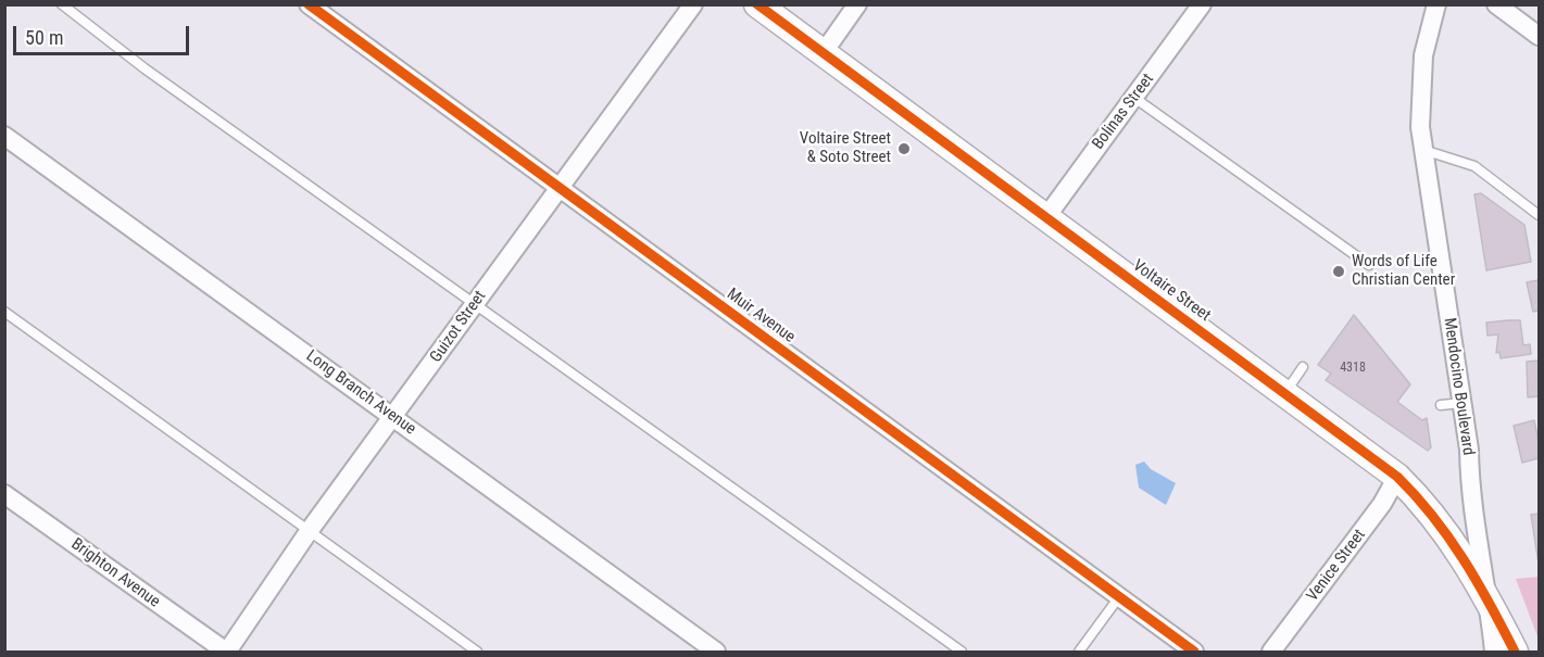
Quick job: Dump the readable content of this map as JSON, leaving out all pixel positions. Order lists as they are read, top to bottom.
{
  "streets": {
    "main road": ["Voltaire Street"],
    "street": [
      "Bolinas Street",
      "Muir Avenue",
      "Guizot Street",
      "Mendocino Boulevard",
      "Long Branch Avenue",
      "Venice Street",
      "Brighton Avenue"
    ]
  },
  "crossings": [
    ["Bolinas Street", "Voltaire Street"],
    ["Voltaire Street", "Mendocino Boulevard"],
    ["Voltaire Street", "Venice Street"],
    ["Muir Avenue", "Guizot Street"],
    ["Guizot Street", "Long Branch Avenue"],
    ["Guizot Street", "Brighton Avenue"]
  ],
  "places": ["Voltaire Street & Soto Street", "Words of Life Christian Center"],
  "house_numbers": ["4318"],
  "scale_bar": "50 m"
}
